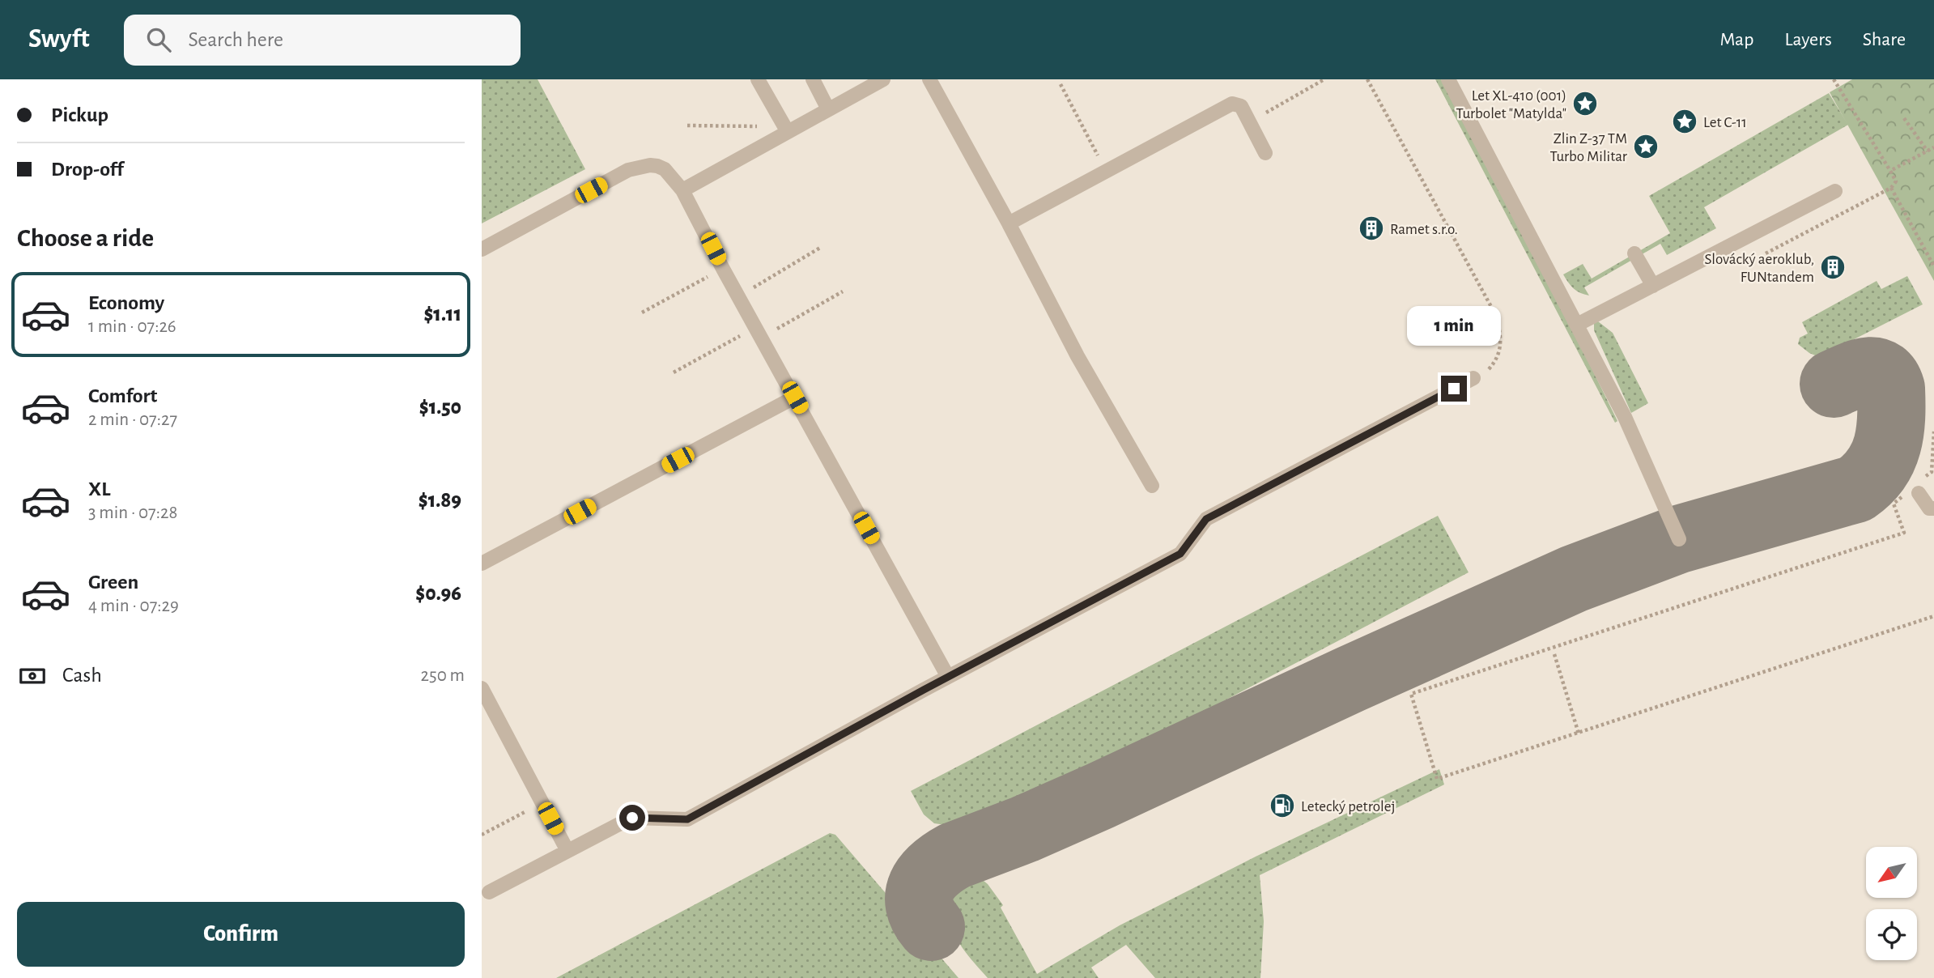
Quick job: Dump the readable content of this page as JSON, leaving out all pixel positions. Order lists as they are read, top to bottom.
{
  "places": {
    "place": ["Let XL-410 (001) Turbolet \"Matylda\"", "Let C-11", "Zlin Z-37 TM Turbo Militar"],
    "building": ["Ramet s.r.o.", "Slovácký aeroklub, FUNtandem"],
    "fuel station": ["Letecký petrolej"]
  },
  "north": "bottom left",
  "page": {
    "header": "Swyft",
    "search": "Search here",
    "nav": ["Map", "Layers", "Share"],
    "banner": ["Pickup", "Drop-off"],
    "heading": "Choose a ride",
    "list": [
      {
        "name": "Economy",
        "note": "1 min · 07:26",
        "value": "$1.11"
      },
      {
        "name": "Comfort",
        "note": "2 min · 07:27",
        "value": "$1.50"
      },
      {
        "name": "XL",
        "note": "3 min · 07:28",
        "value": "$1.89"
      },
      {
        "name": "Green",
        "note": "4 min · 07:29",
        "value": "$0.96"
      }
    ],
    "bubble": "1 min",
    "pay": ["Cash", "250 m"],
    "buttons": "Confirm"
  }
}
